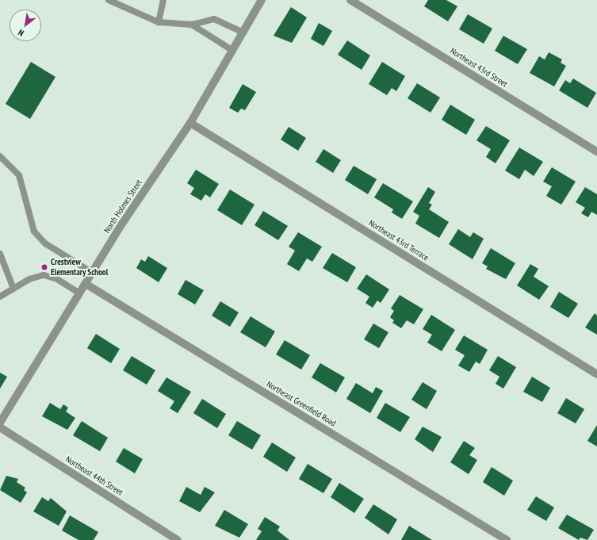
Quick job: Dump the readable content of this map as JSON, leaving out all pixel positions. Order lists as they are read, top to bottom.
{
  "streets": {
    "street": [
      "Northeast 43rd Street",
      "North Holmes Street",
      "Northeast 43rd Terrace",
      "Northeast Greenfield Road",
      "Northeast 44th Street"
    ]
  },
  "crossings": [
    ["North Holmes Street", "Northeast 43rd Terrace"],
    ["North Holmes Street", "Northeast Greenfield Road"]
  ],
  "places": ["Crestview Elementary School"],
  "north": "bottom left"
}
